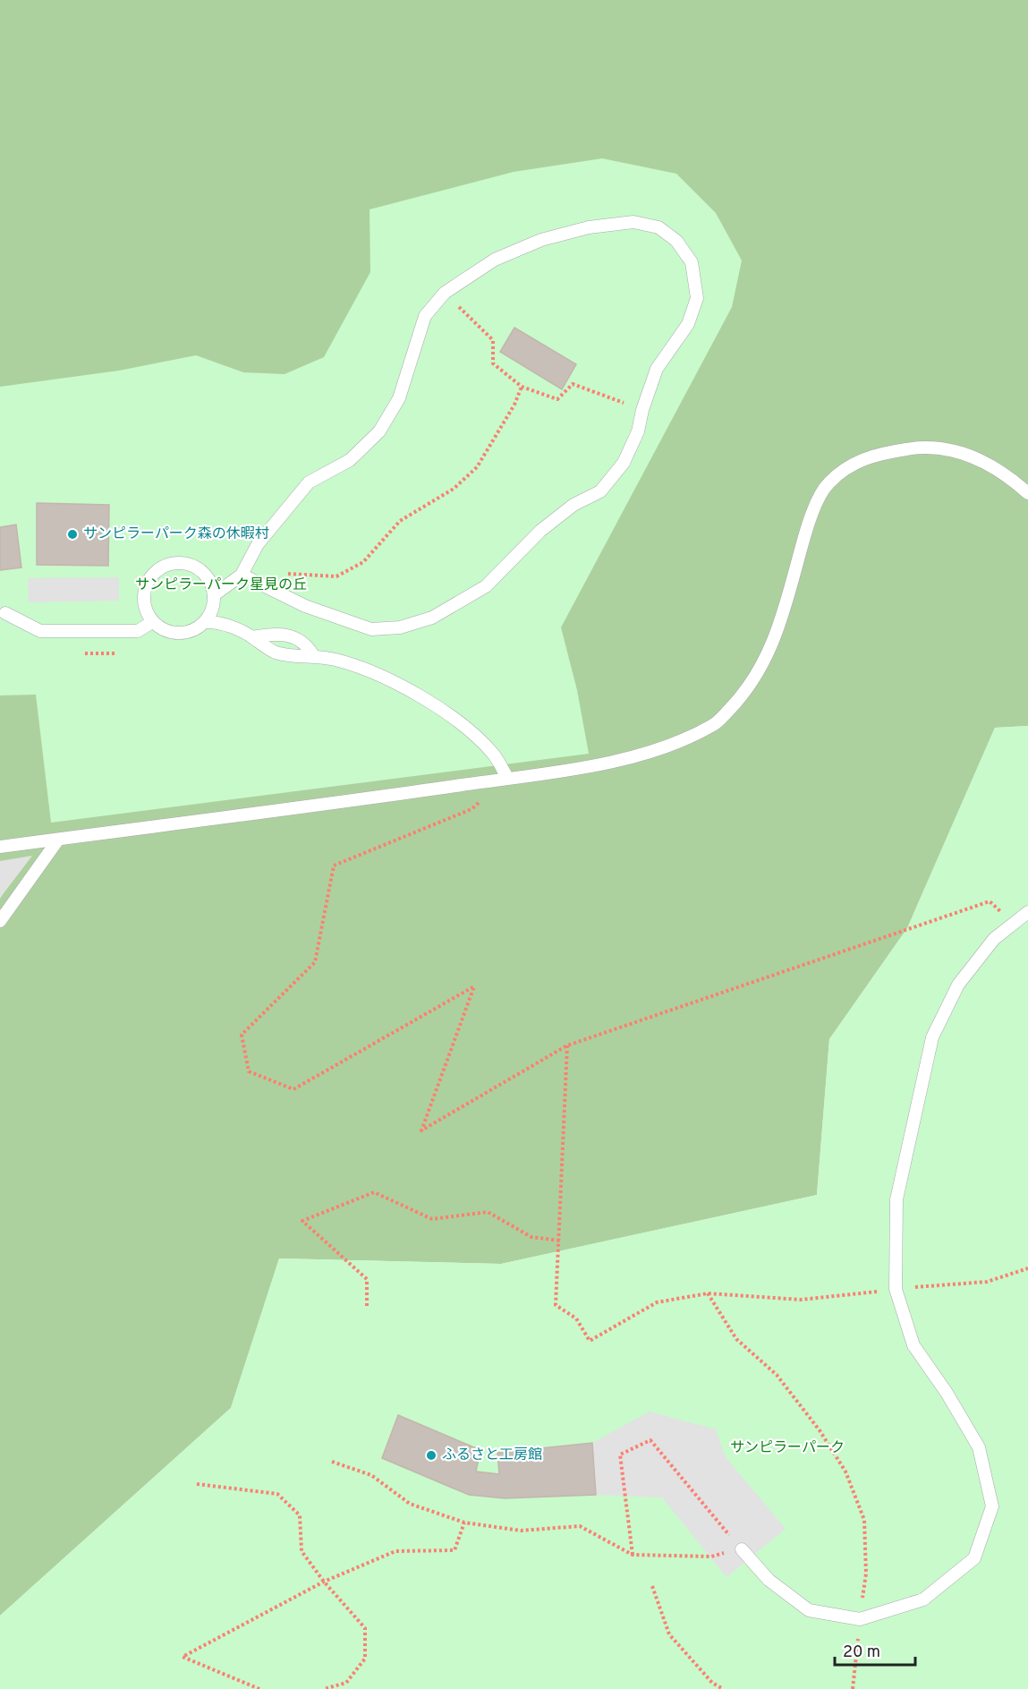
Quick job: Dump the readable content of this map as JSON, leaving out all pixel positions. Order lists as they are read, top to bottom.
{
  "parks": ["サンピラーパーク星見の丘", "サンピラーパーク"],
  "places": ["サンピラーパーク森の休暇村", "ふるさと工房館"],
  "scale_bar": "20 m"
}
